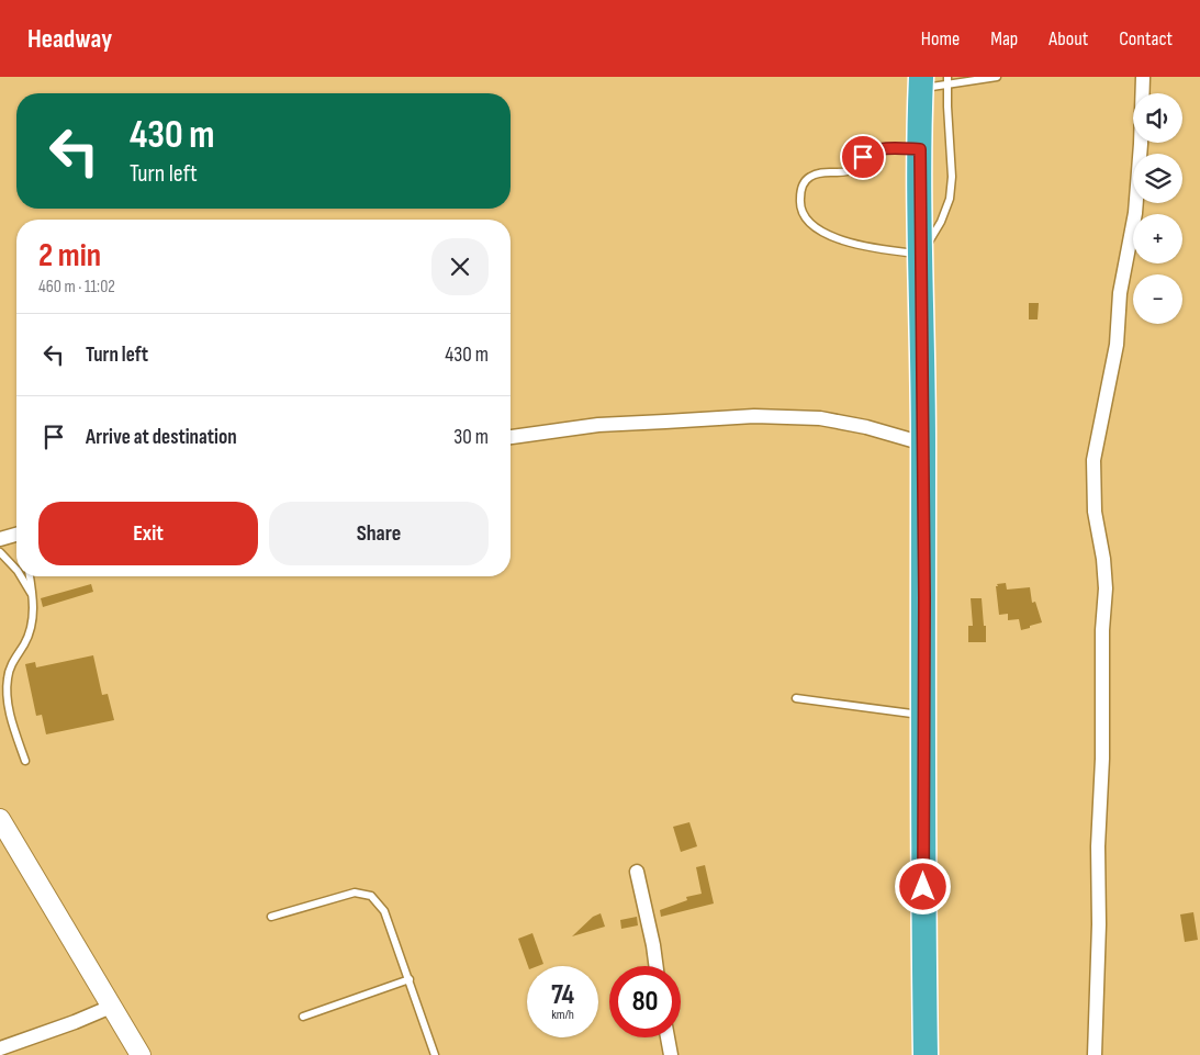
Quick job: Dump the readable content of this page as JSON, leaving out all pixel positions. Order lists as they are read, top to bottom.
{
  "page": {
    "header": "Headway",
    "nav": [
      "Home",
      "Map",
      "About",
      "Contact"
    ],
    "map_buttons": ["+", "−"],
    "turn": ["430 m", "Turn left"],
    "heading": ["2 min", "460 m · 11:02"],
    "list": [
      {
        "name": "Turn left",
        "value": "430 m"
      },
      {
        "name": "Arrive at destination",
        "value": "30 m"
      }
    ],
    "buttons": ["Exit", "Share"],
    "speed": "74 km/h",
    "limit": "80"
  }
}
